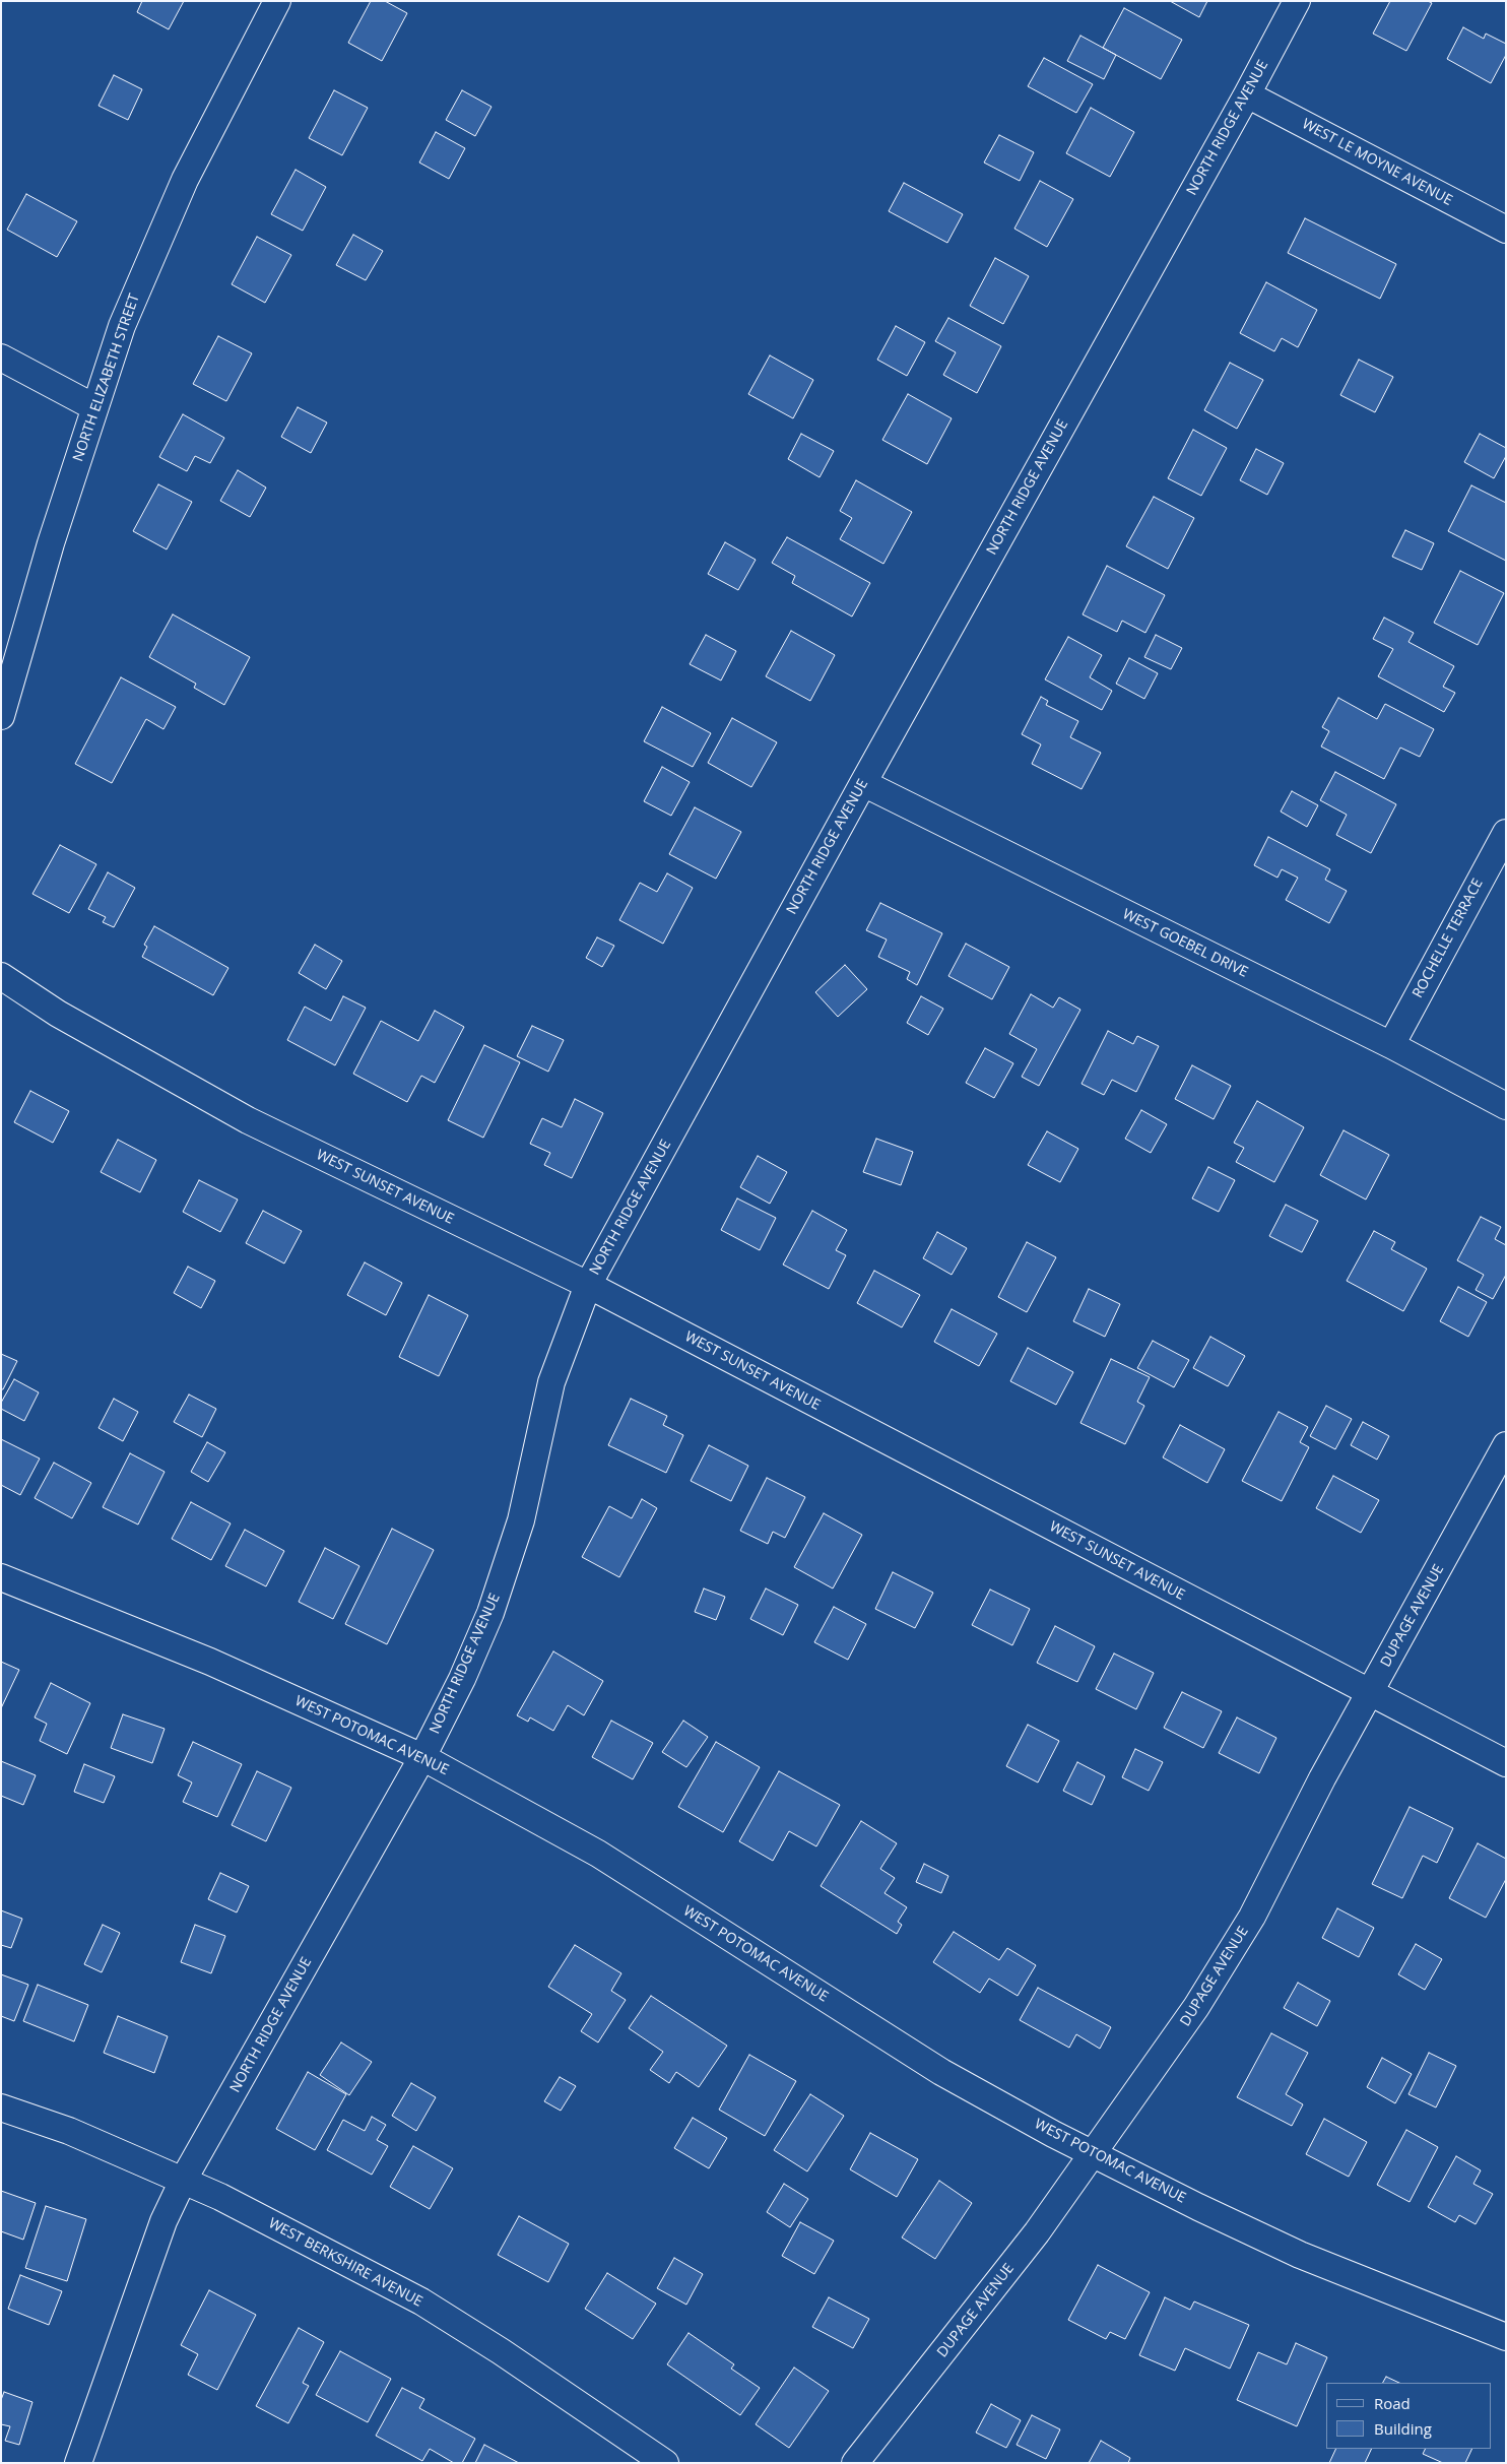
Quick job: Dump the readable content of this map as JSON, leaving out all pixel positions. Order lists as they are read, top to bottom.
{
  "streets": {
    "street": [
      "NORTH RIDGE AVENUE",
      "WEST LE MOYNE AVENUE",
      "NORTH ELIZABETH STREET",
      "ROCHELLE TERRACE",
      "WEST GOEBEL DRIVE",
      "WEST SUNSET AVENUE",
      "DUPAGE AVENUE",
      "WEST POTOMAC AVENUE",
      "WEST BERKSHIRE AVENUE"
    ]
  },
  "crossings": [
    ["NORTH RIDGE AVENUE", "WEST LE MOYNE AVENUE"],
    ["NORTH RIDGE AVENUE", "WEST GOEBEL DRIVE"],
    ["NORTH RIDGE AVENUE", "WEST SUNSET AVENUE"],
    ["NORTH RIDGE AVENUE", "WEST POTOMAC AVENUE"],
    ["NORTH RIDGE AVENUE", "WEST BERKSHIRE AVENUE"],
    ["ROCHELLE TERRACE", "WEST GOEBEL DRIVE"],
    ["WEST SUNSET AVENUE", "DUPAGE AVENUE"],
    ["DUPAGE AVENUE", "WEST POTOMAC AVENUE"]
  ],
  "legend": ["Road", "Building"]
}
